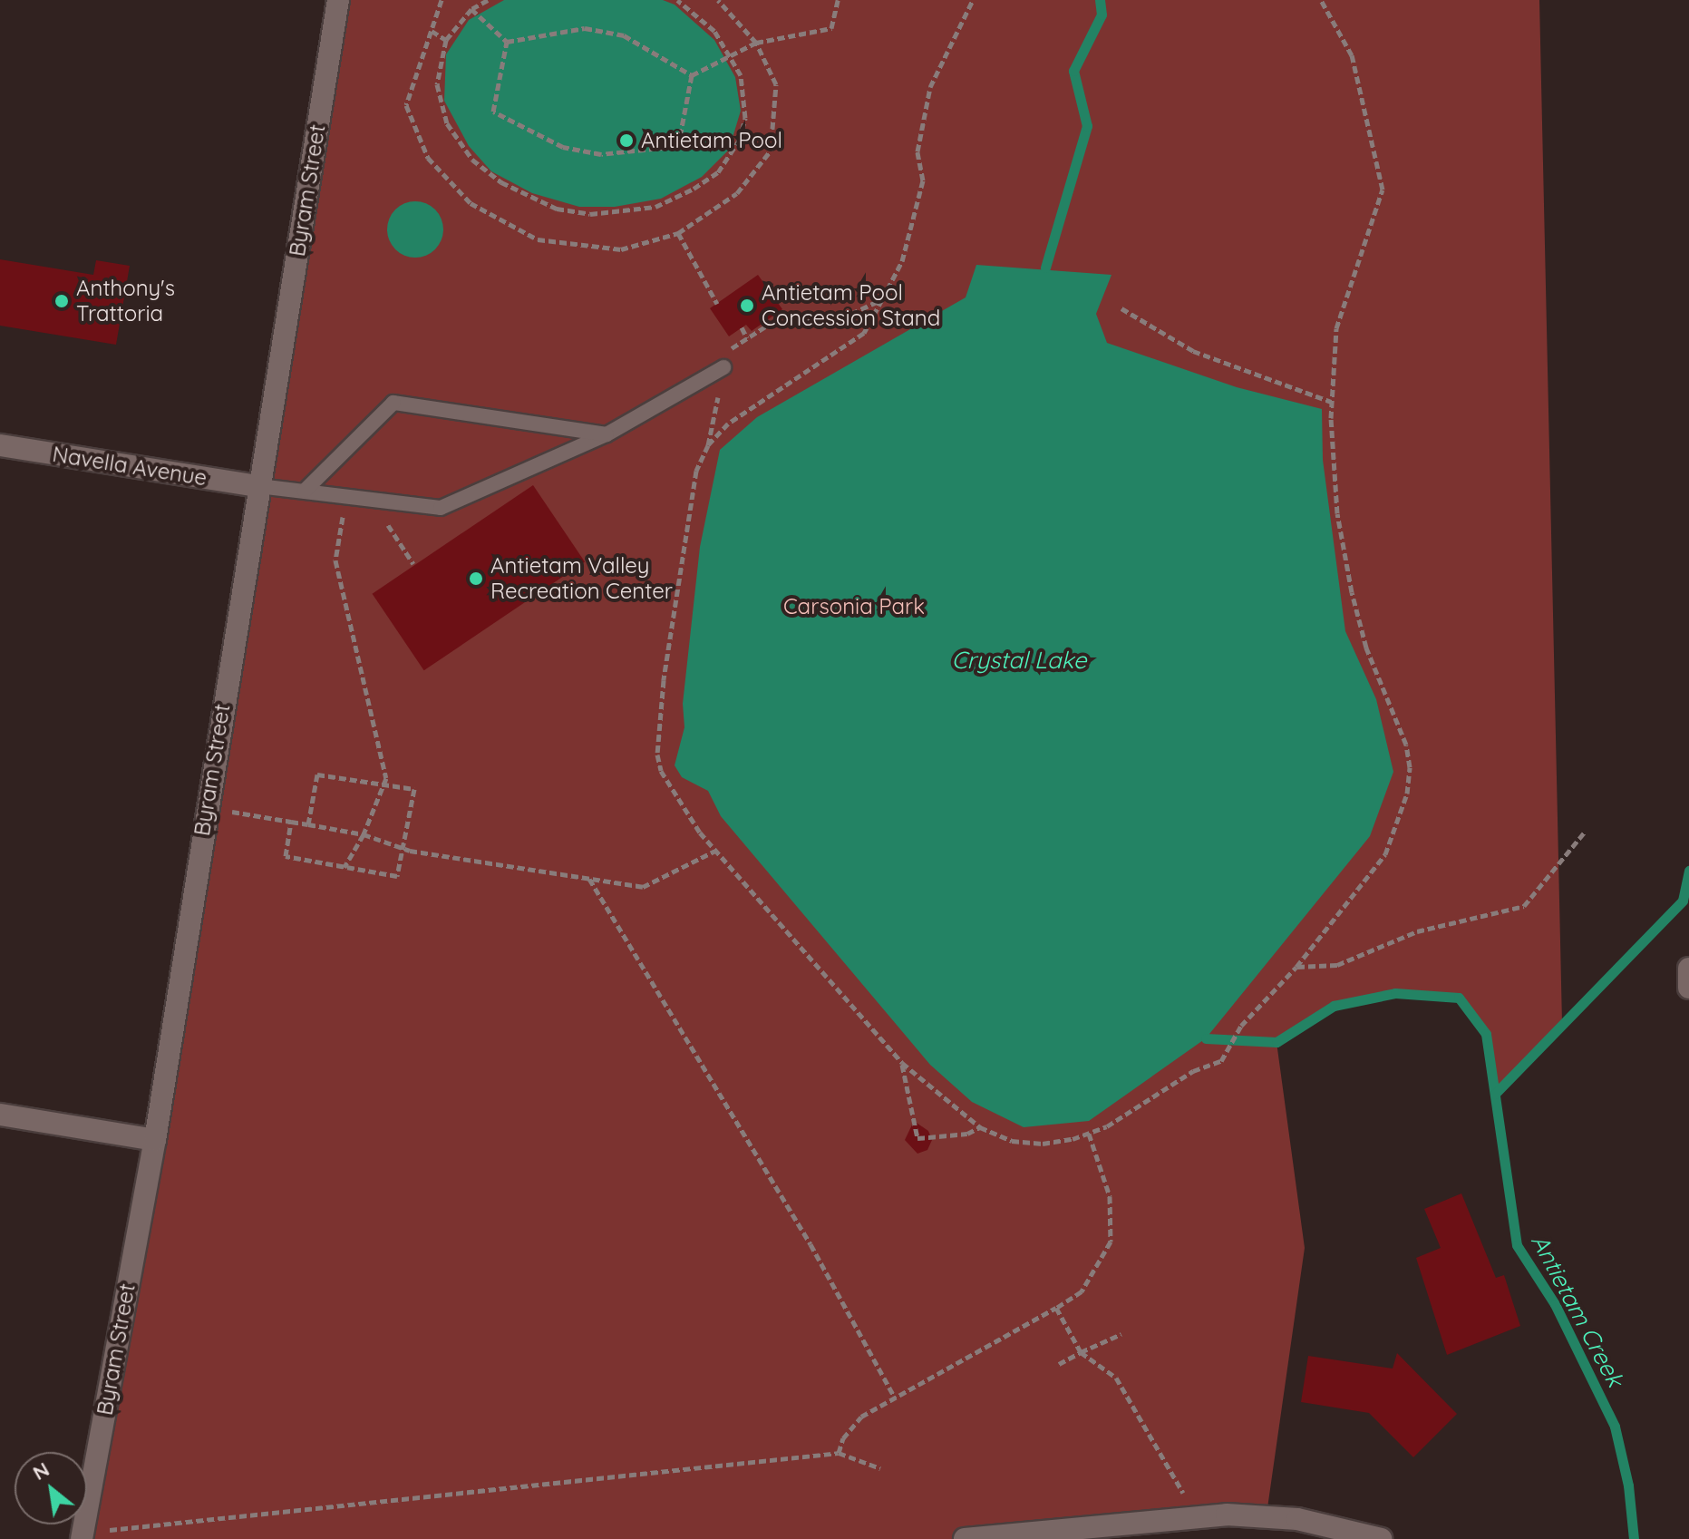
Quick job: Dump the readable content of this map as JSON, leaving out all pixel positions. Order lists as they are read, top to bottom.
{
  "streets": {
    "street": ["Byram Street", "Navella Avenue"]
  },
  "crossings": [
    ["Byram Street", "Navella Avenue"]
  ],
  "water": ["Crystal Lake", "Antietam Creek"],
  "parks": ["Carsonia Park"],
  "places": [
    "Antietam Pool",
    "Anthony's Trattoria",
    "Antietam Pool Concession Stand",
    "Antietam Valley Recreation Center"
  ],
  "north": "top left"
}
